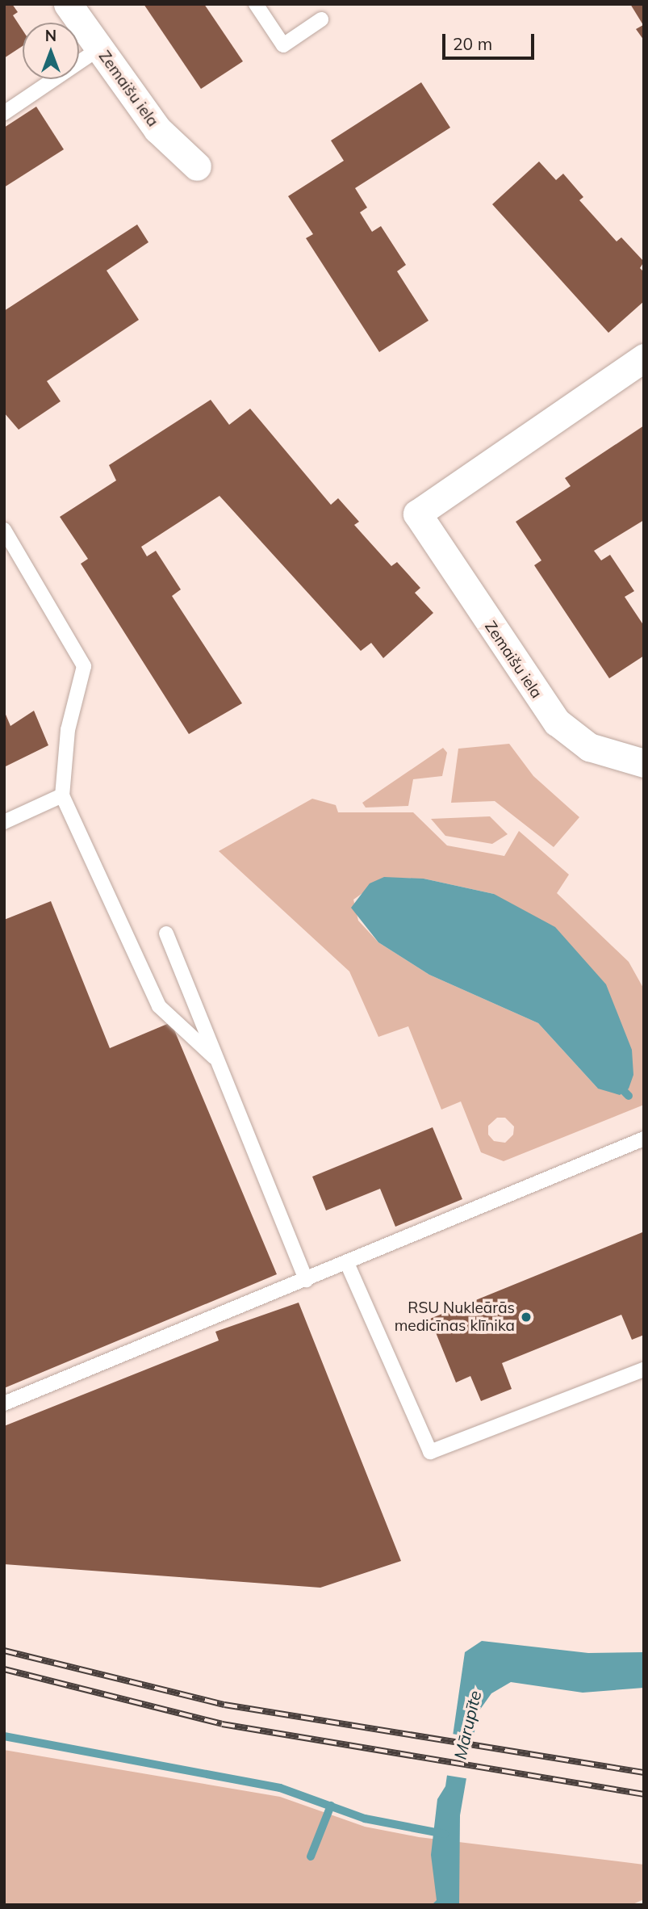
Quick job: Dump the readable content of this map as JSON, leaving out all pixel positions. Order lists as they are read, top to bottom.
{
  "streets": {
    "street": ["Zemaišu iela"]
  },
  "water": ["Mārupīte"],
  "places": ["RSU Nukleārās medicīnas klīnika"],
  "scale_bar": "20 m",
  "north": "top"
}
